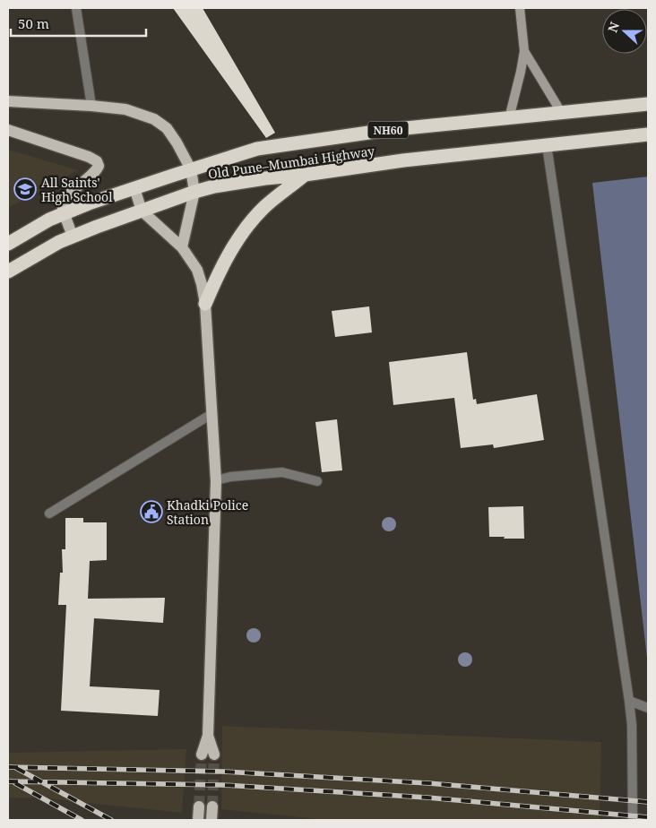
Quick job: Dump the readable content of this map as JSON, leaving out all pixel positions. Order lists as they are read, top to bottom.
{
  "streets": {
    "highway": ["NH60", "Old Pune–Mumbai Highway"]
  },
  "places": {
    "school or university": ["All Saints' High School"],
    "public building": ["Khadki Police Station"]
  },
  "scale_bar": "50 m",
  "north": "left"
}
